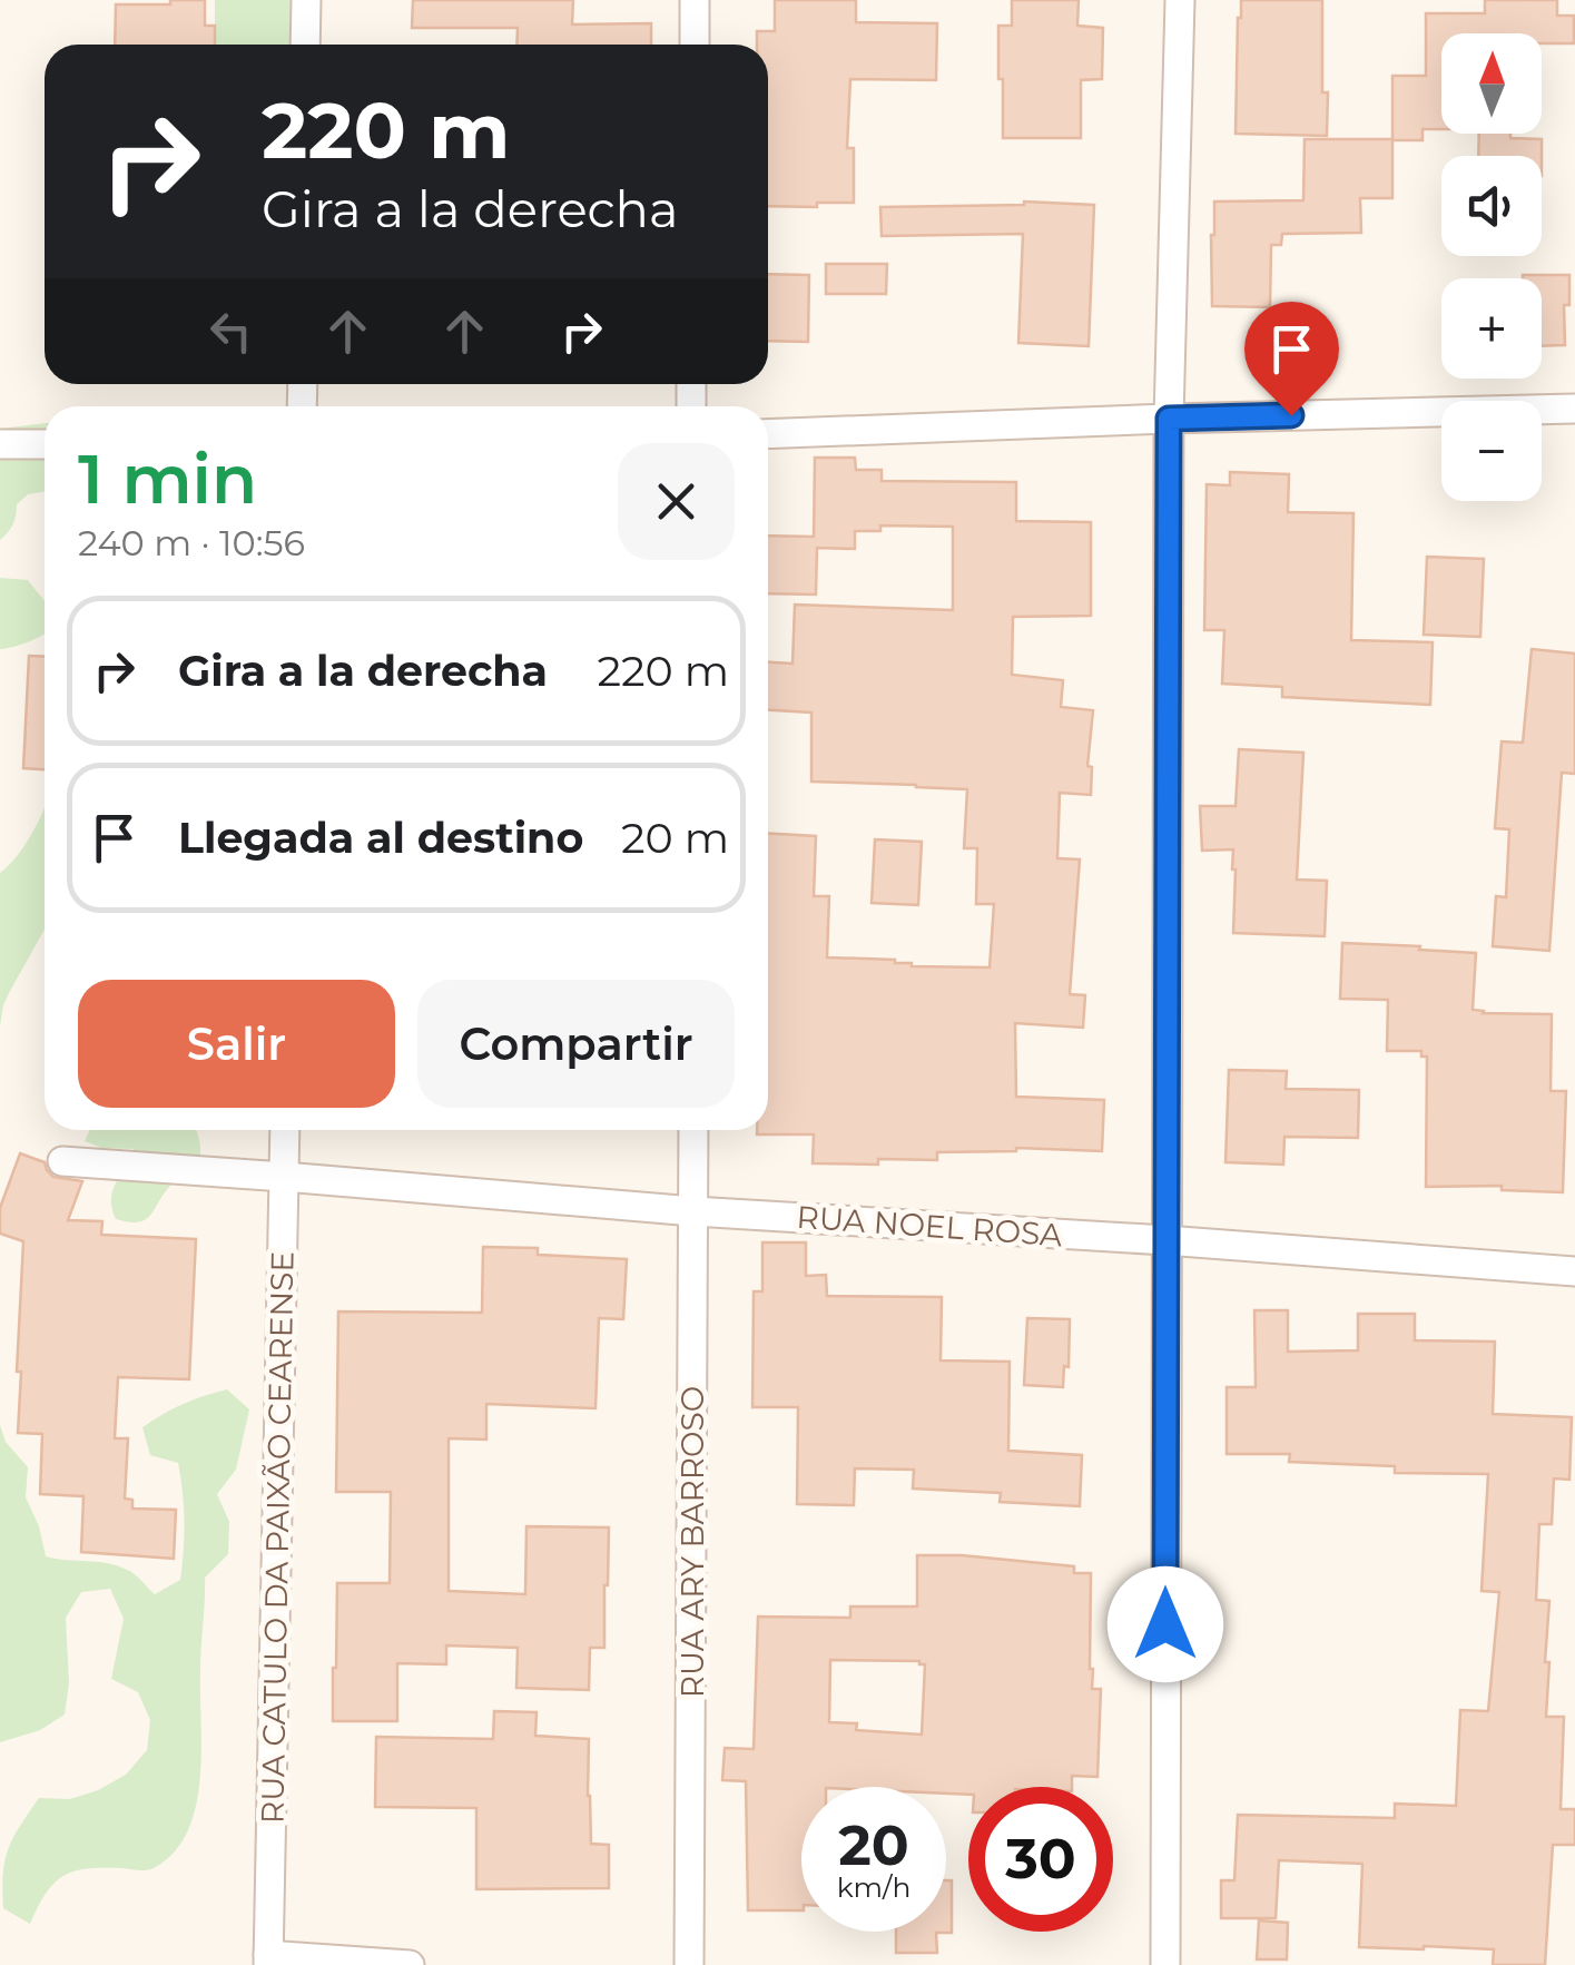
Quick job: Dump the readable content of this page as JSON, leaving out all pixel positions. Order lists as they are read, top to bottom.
{
  "streets": {
    "street": ["RUA NOEL ROSA", "RUA CATULO DA PAIXÃO CEARENSE", "RUA ARY BARROSO"]
  },
  "crossings": [
    ["RUA NOEL ROSA", "RUA CATULO DA PAIXÃO CEARENSE"],
    ["RUA NOEL ROSA", "RUA ARY BARROSO"]
  ],
  "north": "top",
  "page": {
    "map_buttons": ["+", "−"],
    "turn": ["220 m", "Gira a la derecha"],
    "heading": ["1 min", "240 m · 10:56"],
    "list": [
      {
        "name": "Gira a la derecha",
        "value": "220 m"
      },
      {
        "name": "Llegada al destino",
        "value": "20 m"
      }
    ],
    "buttons": ["Salir", "Compartir"],
    "speed": "20 km/h",
    "limit": "30"
  }
}
